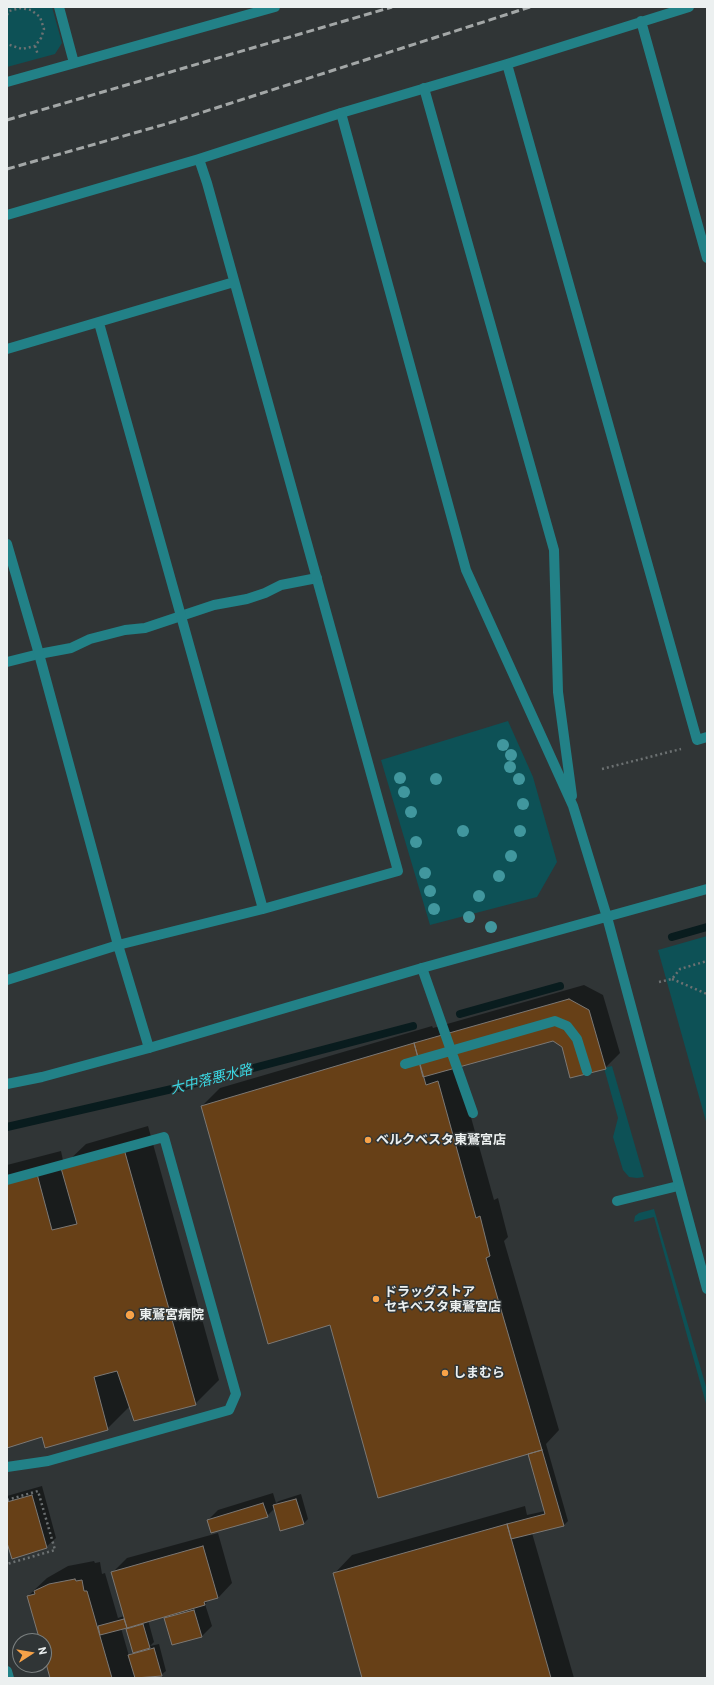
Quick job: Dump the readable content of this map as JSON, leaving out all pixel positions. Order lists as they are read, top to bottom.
{
  "water": ["大中落悪水路"],
  "places": [
    "ベルクベスタ東鷲宮店",
    "ドラッグストア セキベスタ東鷲宮店",
    "東鷲宮病院",
    "しまむら"
  ],
  "north": "right"
}
